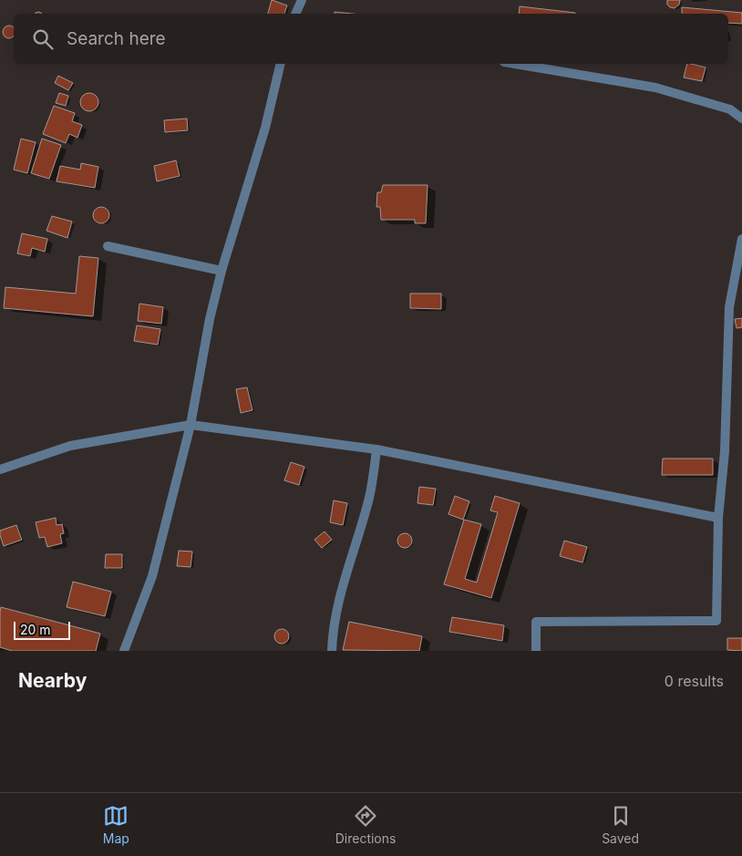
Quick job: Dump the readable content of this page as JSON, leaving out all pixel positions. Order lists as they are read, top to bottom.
{
  "scale_bar": "20 m",
  "page": {
    "search": "Search here",
    "scale": "20 m",
    "heading": ["Nearby", "0 results"],
    "nav": ["Map", "Directions", "Saved"]
  }
}
